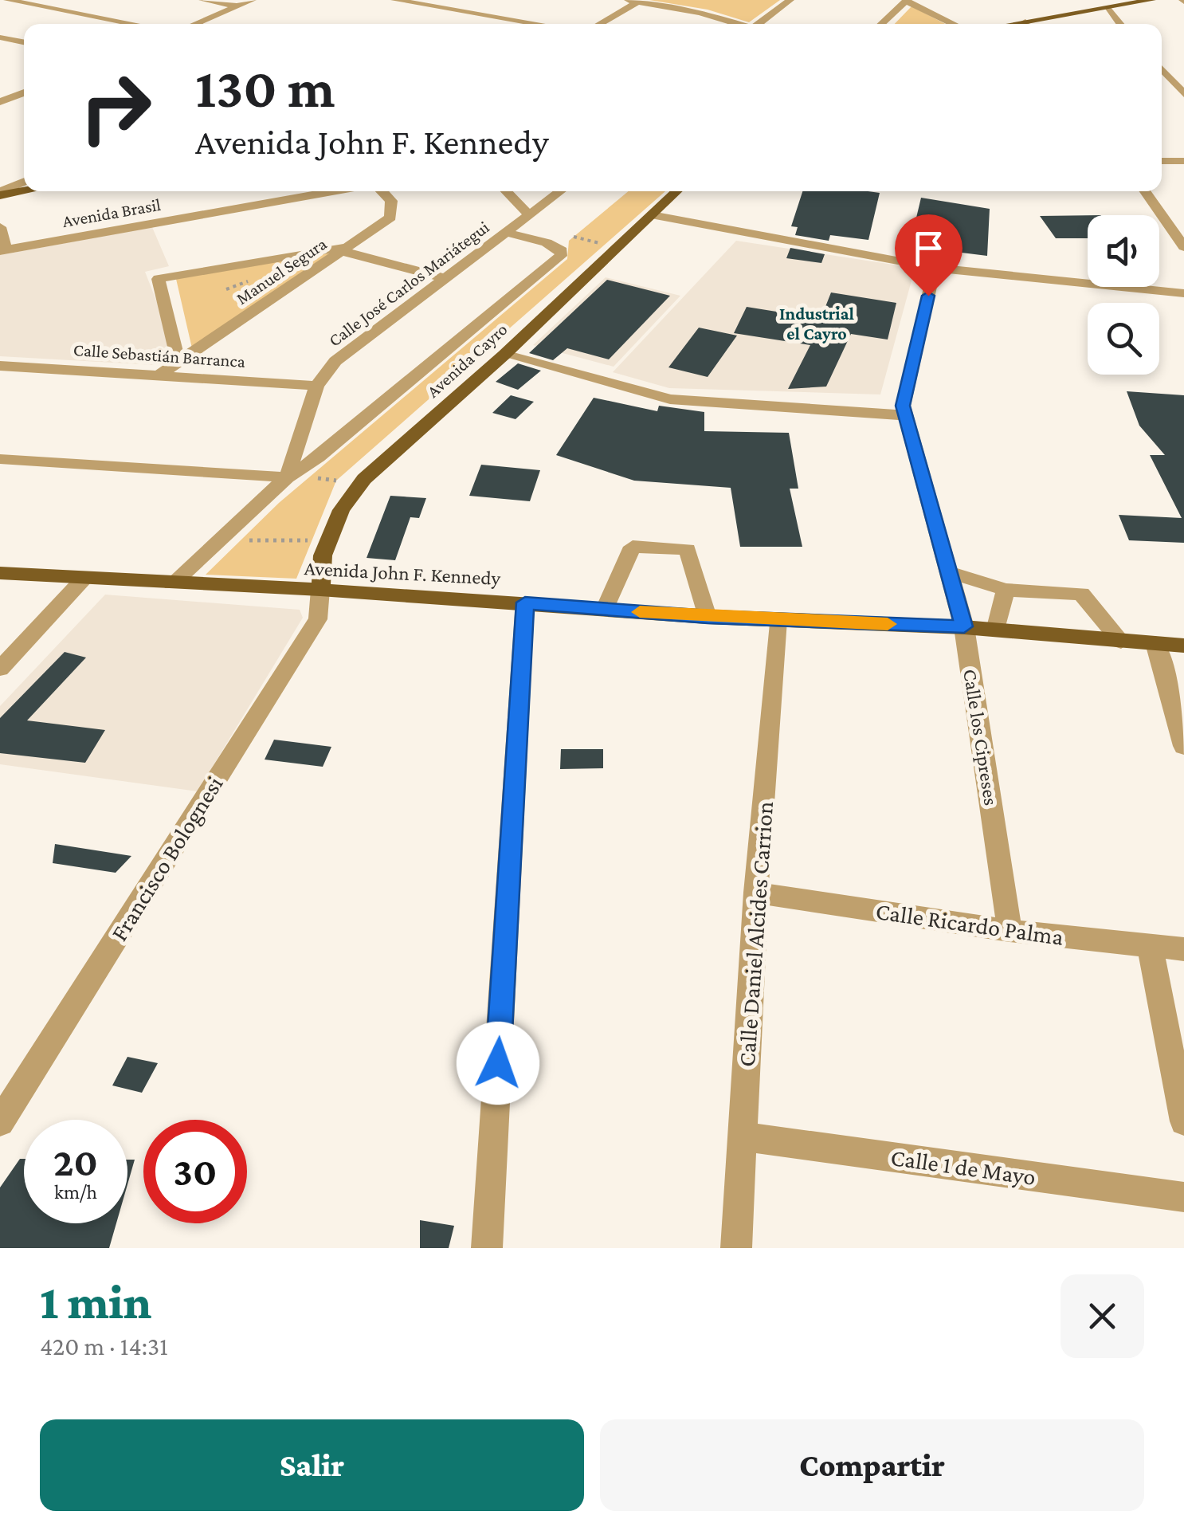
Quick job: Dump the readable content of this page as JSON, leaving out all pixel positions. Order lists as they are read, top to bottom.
{
  "streets": {
    "main road": ["Avenida Cayro", "Avenida John F. Kennedy"],
    "street": [
      "Avenida Brasil",
      "Manuel Segura",
      "Calle José Carlos Mariátegui",
      "Calle Sebastián Barranca",
      "Calle los Cipreses",
      "Francisco Bolognesi",
      "Calle Ricardo Palma",
      "Calle Daniel Alcides Carrion",
      "Calle 1 de Mayo"
    ]
  },
  "crossings": [
    ["Manuel Segura", "Calle Sebastián Barranca"],
    ["Calle José Carlos Mariátegui", "Calle Sebastián Barranca"],
    ["Avenida Cayro", "Avenida John F. Kennedy"],
    ["Avenida Cayro", "Francisco Bolognesi"],
    ["Avenida John F. Kennedy", "Calle los Cipreses"],
    ["Avenida John F. Kennedy", "Francisco Bolognesi"],
    ["Avenida John F. Kennedy", "Calle Daniel Alcides Carrion"],
    ["Calle los Cipreses", "Calle Ricardo Palma"],
    ["Calle Ricardo Palma", "Calle Daniel Alcides Carrion"],
    ["Calle Daniel Alcides Carrion", "Calle 1 de Mayo"]
  ],
  "districts": ["Industrial el Cayro"],
  "page": {
    "turn": ["130 m", "Avenida John F. Kennedy"],
    "speed": "20 km/h",
    "limit": "30",
    "heading": ["1 min", "420 m · 14:31"],
    "buttons": ["Salir", "Compartir"]
  }
}
